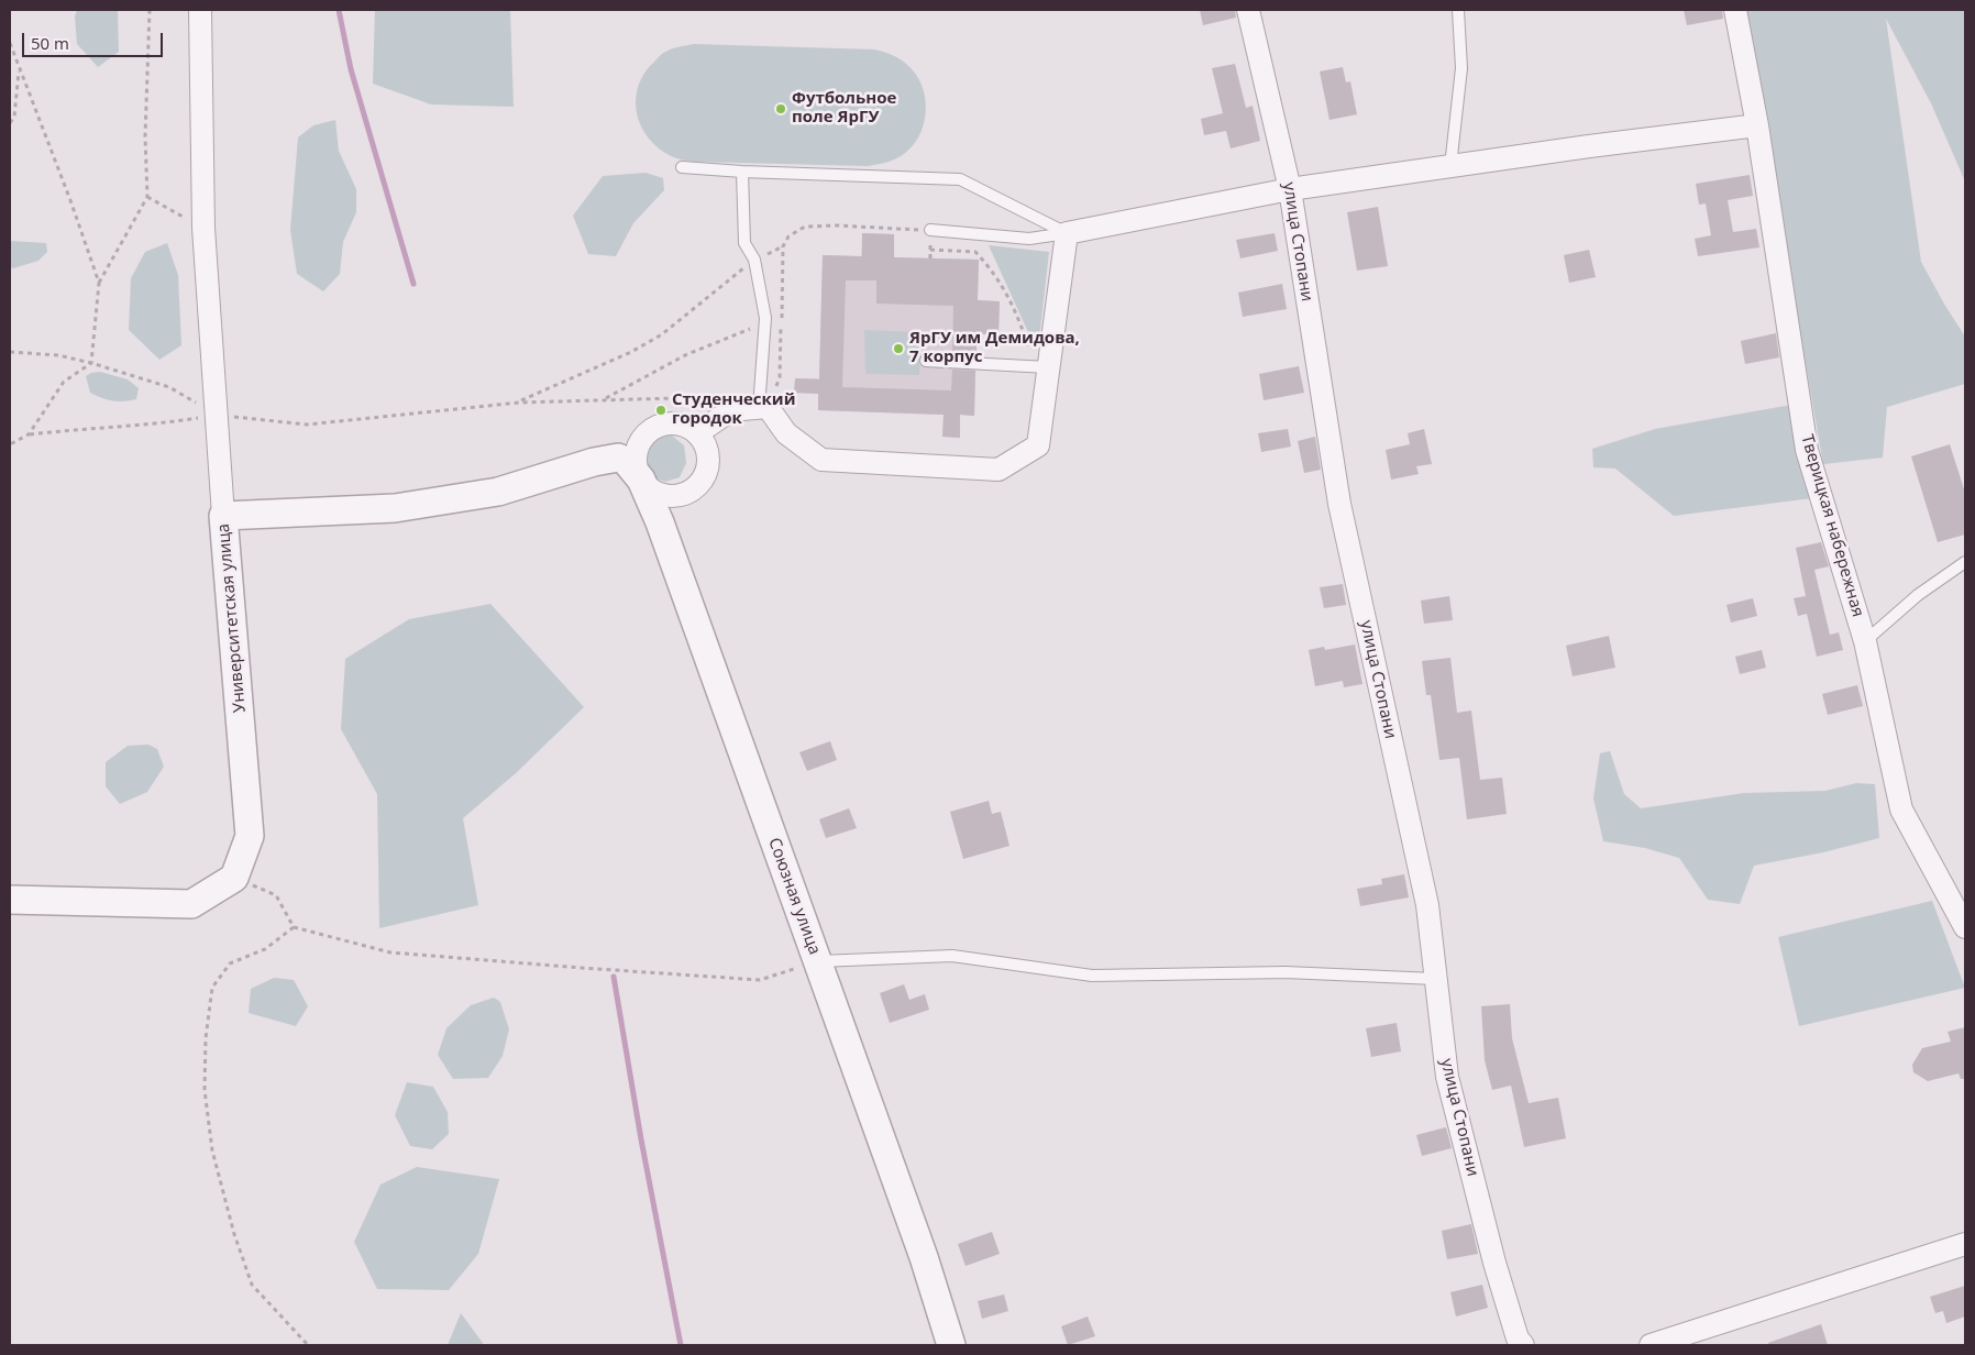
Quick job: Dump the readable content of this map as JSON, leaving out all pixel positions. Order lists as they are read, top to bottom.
{
  "streets": {
    "street": [
      "улица Стопани",
      "Тверицкая набережная",
      "Университетская улица",
      "Союзная улица"
    ]
  },
  "crossings": [
    ["Университетская улица", "Союзная улица"]
  ],
  "places": ["Футбольное поле ЯрГУ", "ЯрГУ им Демидова, 7 корпус", "Студенческий городок"],
  "scale_bar": "50 m"
}
